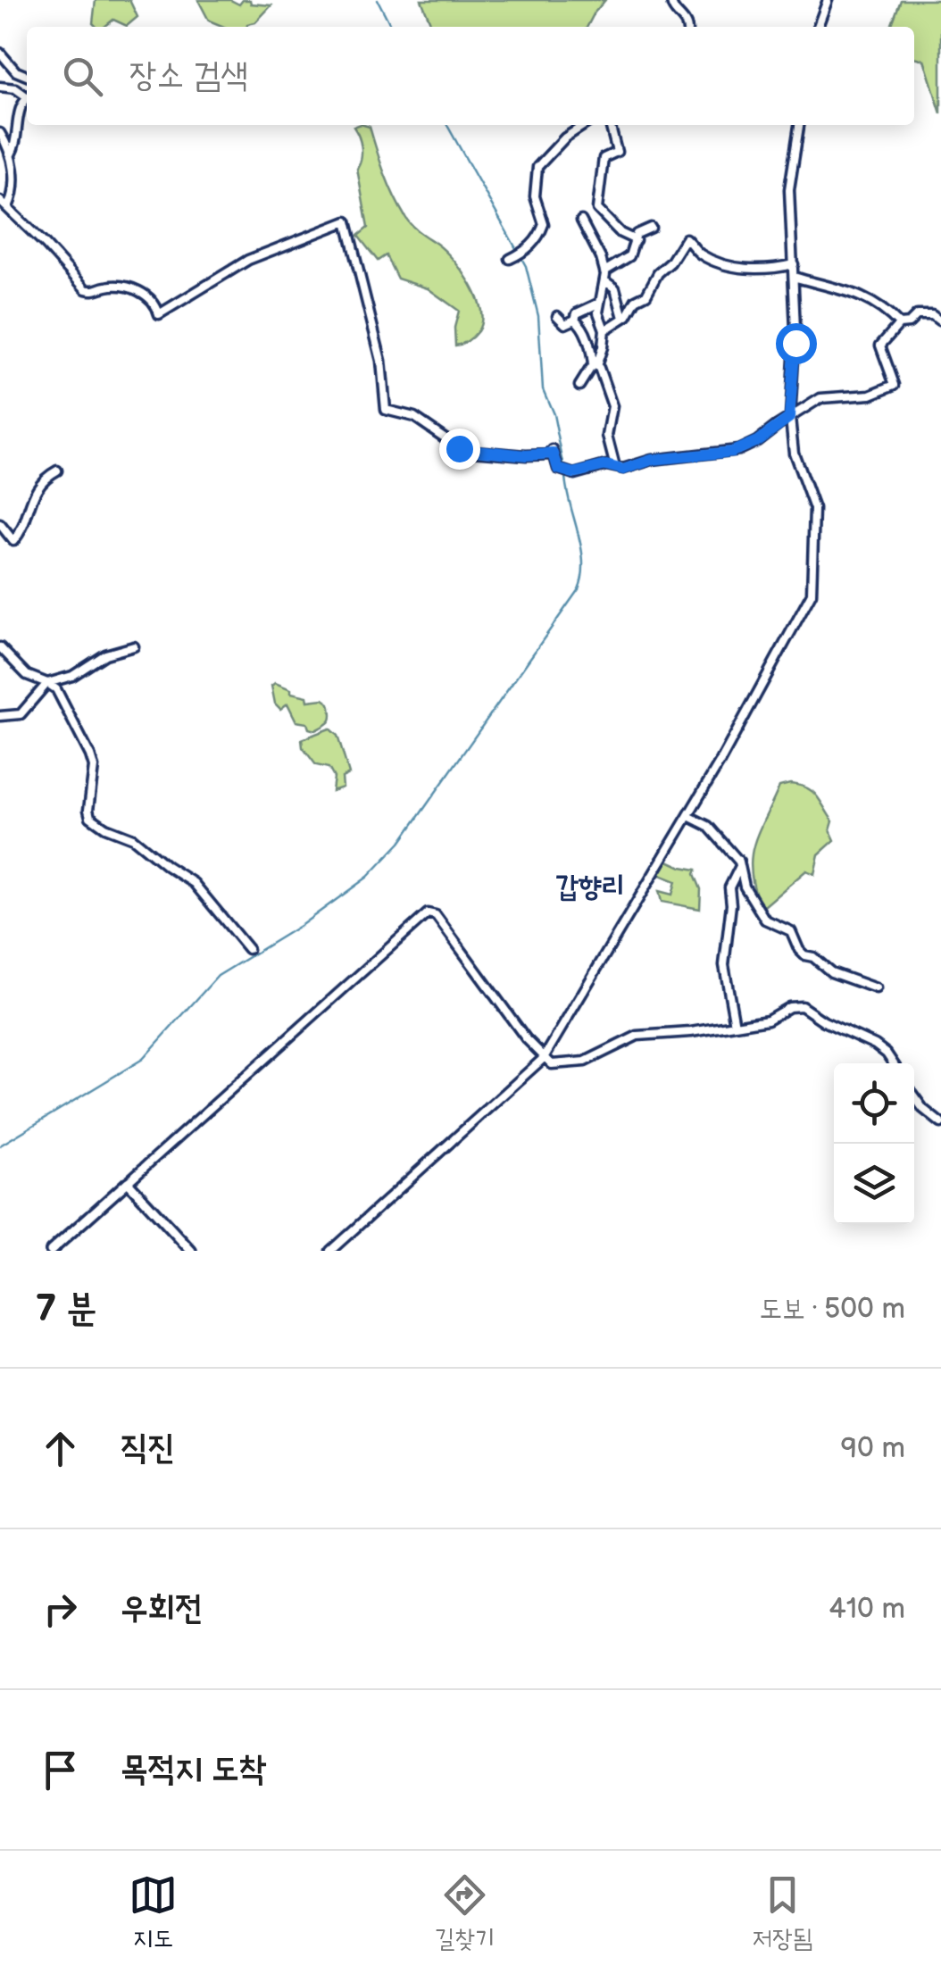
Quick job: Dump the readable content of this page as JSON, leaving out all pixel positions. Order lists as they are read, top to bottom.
{
  "districts": ["갑향리"],
  "page": {
    "search": "장소 검색",
    "heading": ["7 분", "도보 · 500 m"],
    "list": [
      ["직진", "90 m"],
      ["우회전", "410 m"],
      "목적지 도착"
    ],
    "nav": ["지도", "길찾기", "저장됨"]
  }
}
